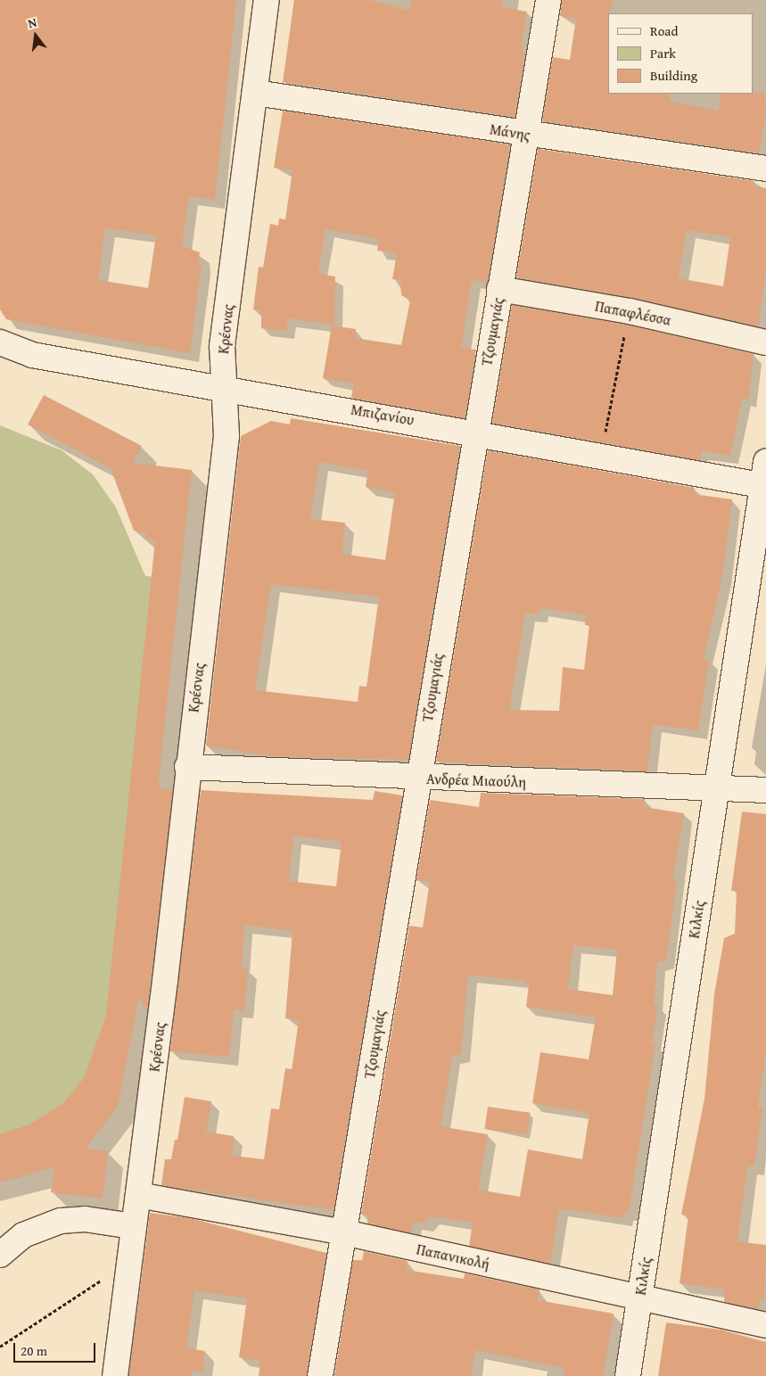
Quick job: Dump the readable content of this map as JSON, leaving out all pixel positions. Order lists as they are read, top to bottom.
{
  "streets": {
    "street": [
      "Μάνης",
      "Παπαφλέσσα",
      "Κρέσνας",
      "Τζουμαγιάς",
      "Μπιζανίου",
      "Ανδρέα Μιαούλη",
      "Κιλκίς",
      "Παπανικολή"
    ]
  },
  "crossings": [
    ["Μάνης", "Κρέσνας"],
    ["Μάνης", "Τζουμαγιάς"],
    ["Παπαφλέσσα", "Τζουμαγιάς"],
    ["Κρέσνας", "Μπιζανίου"],
    ["Κρέσνας", "Ανδρέα Μιαούλη"],
    ["Κρέσνας", "Παπανικολή"],
    ["Τζουμαγιάς", "Μπιζανίου"],
    ["Τζουμαγιάς", "Ανδρέα Μιαούλη"],
    ["Τζουμαγιάς", "Παπανικολή"],
    ["Μπιζανίου", "Κιλκίς"],
    ["Ανδρέα Μιαούλη", "Κιλκίς"],
    ["Κιλκίς", "Παπανικολή"]
  ],
  "legend": ["Road", "Park", "Building"],
  "scale_bar": "20 m",
  "north": "top"
}
